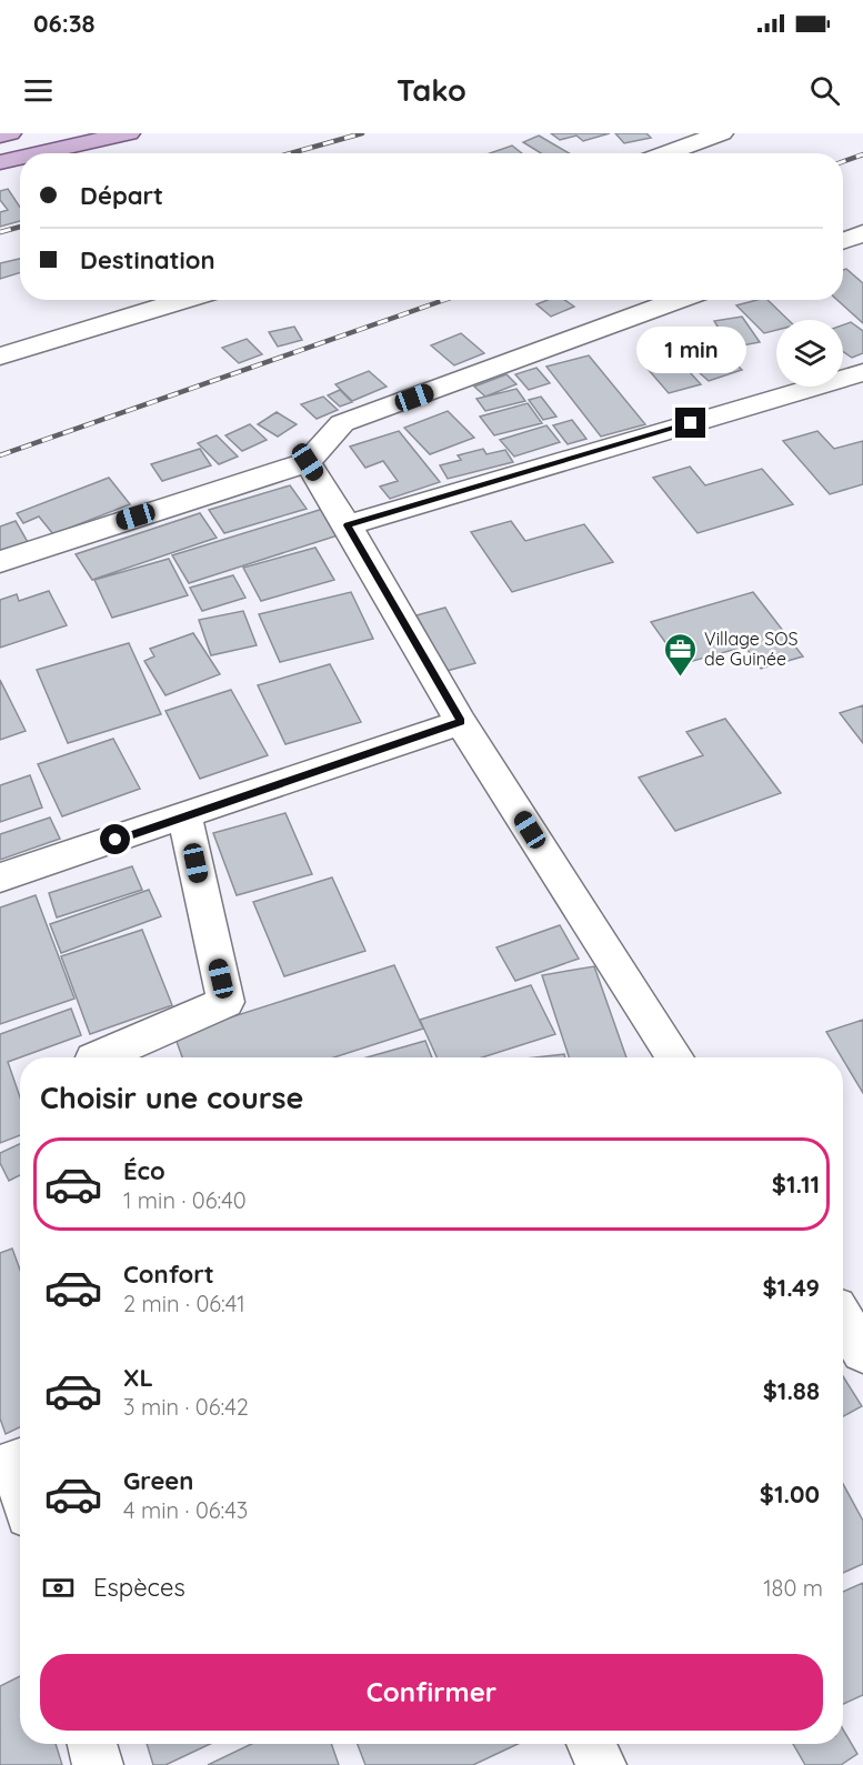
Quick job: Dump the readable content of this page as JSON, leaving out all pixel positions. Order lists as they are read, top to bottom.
{
  "places": {
    "office": ["Village SOS de Guinée"]
  },
  "page": {
    "status": "06:38",
    "header": "Tako",
    "banner": ["Départ", "Destination"],
    "bubble": "1 min",
    "heading": "Choisir une course",
    "list": [
      {
        "name": "Éco",
        "note": "1 min · 06:40",
        "value": "$1.11"
      },
      {
        "name": "Confort",
        "note": "2 min · 06:41",
        "value": "$1.49"
      },
      {
        "name": "XL",
        "note": "3 min · 06:42",
        "value": "$1.88"
      },
      {
        "name": "Green",
        "note": "4 min · 06:43",
        "value": "$1.00"
      }
    ],
    "pay": ["Espèces", "180 m"],
    "buttons": "Confirmer"
  }
}
